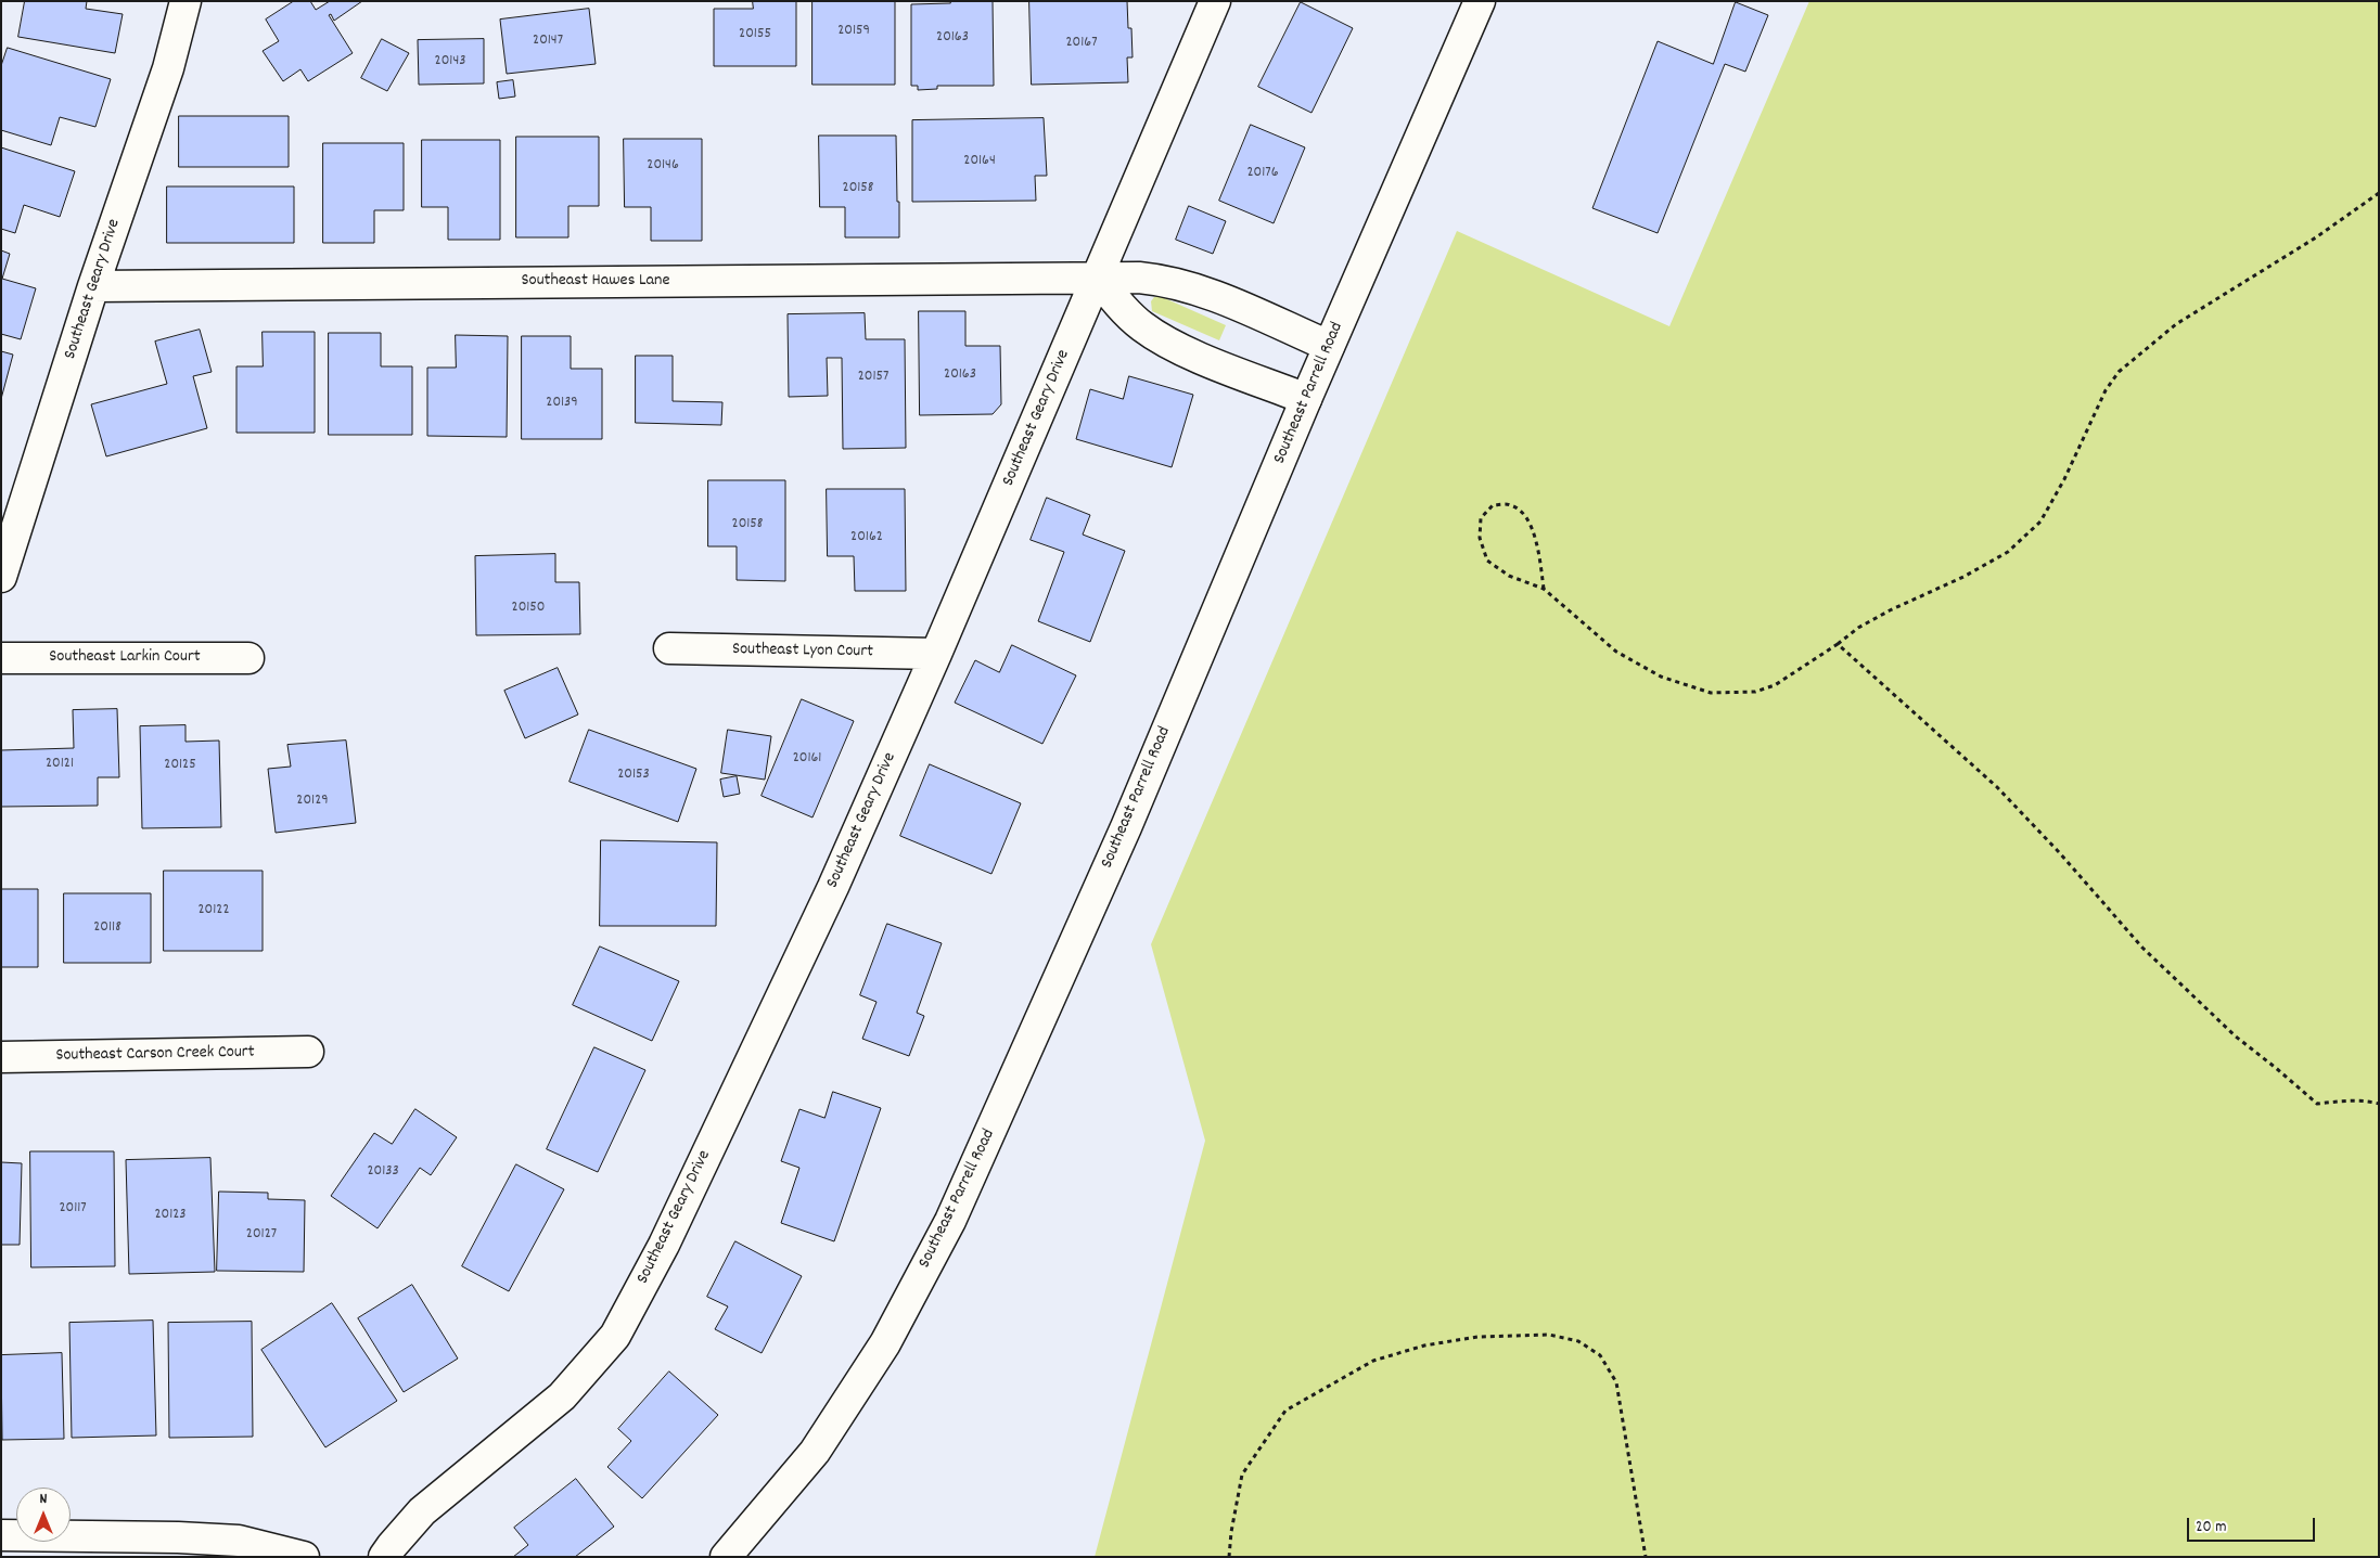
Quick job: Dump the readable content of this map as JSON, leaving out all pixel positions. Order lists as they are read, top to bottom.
{
  "streets": {
    "street": [
      "Southeast Hawes Lane",
      "Southeast Geary Drive",
      "Southeast Parrell Road",
      "Southeast Lyon Court",
      "Southeast Larkin Court",
      "Southeast Carson Creek Court"
    ]
  },
  "crossings": [
    ["Southeast Hawes Lane", "Southeast Geary Drive"],
    ["Southeast Hawes Lane", "Southeast Parrell Road"],
    ["Southeast Geary Drive", "Southeast Lyon Court"]
  ],
  "house_numbers": [
    "20159",
    "20155",
    "20163",
    "20147",
    "20167",
    "20143",
    "20164",
    "20146",
    "20176",
    "20158",
    "20163",
    "20157",
    "20139",
    "20158",
    "20162",
    "20150",
    "20161",
    "20121",
    "20125",
    "20153",
    "20129",
    "20122",
    "20118",
    "20133",
    "20117",
    "20123",
    "20127"
  ],
  "scale_bar": "20 m",
  "north": "top"
}
